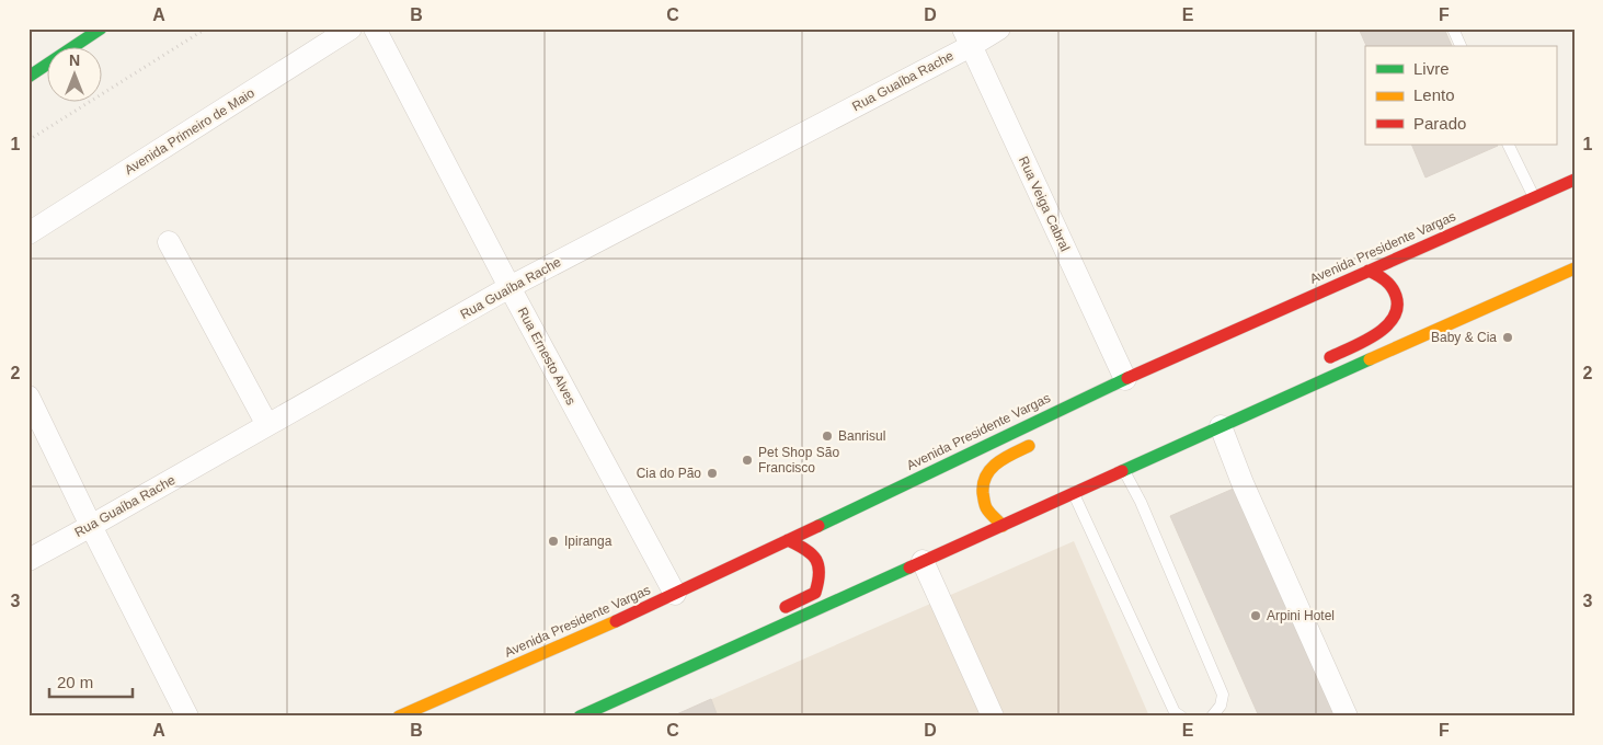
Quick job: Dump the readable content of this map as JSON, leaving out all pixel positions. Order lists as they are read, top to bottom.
{
  "streets": {
    "main road": ["Avenida Presidente Vargas"],
    "street": [
      "Rua Guaíba Rache",
      "Avenida Primeiro de Maio",
      "Rua Veiga Cabral",
      "Rua Ernesto Alves"
    ]
  },
  "crossings": [
    ["Rua Guaíba Rache", "Rua Veiga Cabral"],
    ["Rua Guaíba Rache", "Rua Ernesto Alves"],
    ["Rua Veiga Cabral", "Avenida Presidente Vargas"],
    ["Avenida Presidente Vargas", "Rua Ernesto Alves"]
  ],
  "places": [
    "Baby & Cia",
    "Banrisul",
    "Pet Shop São Francisco",
    "Cia do Pão",
    "Ipiranga",
    "Arpini Hotel"
  ],
  "legend": ["Livre", "Lento", "Parado"],
  "scale_bar": "20 m",
  "north": "top",
  "grid": {
    "columns": [
      "A",
      "B",
      "C",
      "D",
      "E",
      "F"
    ],
    "rows": ["1", "2", "3"]
  }
}
